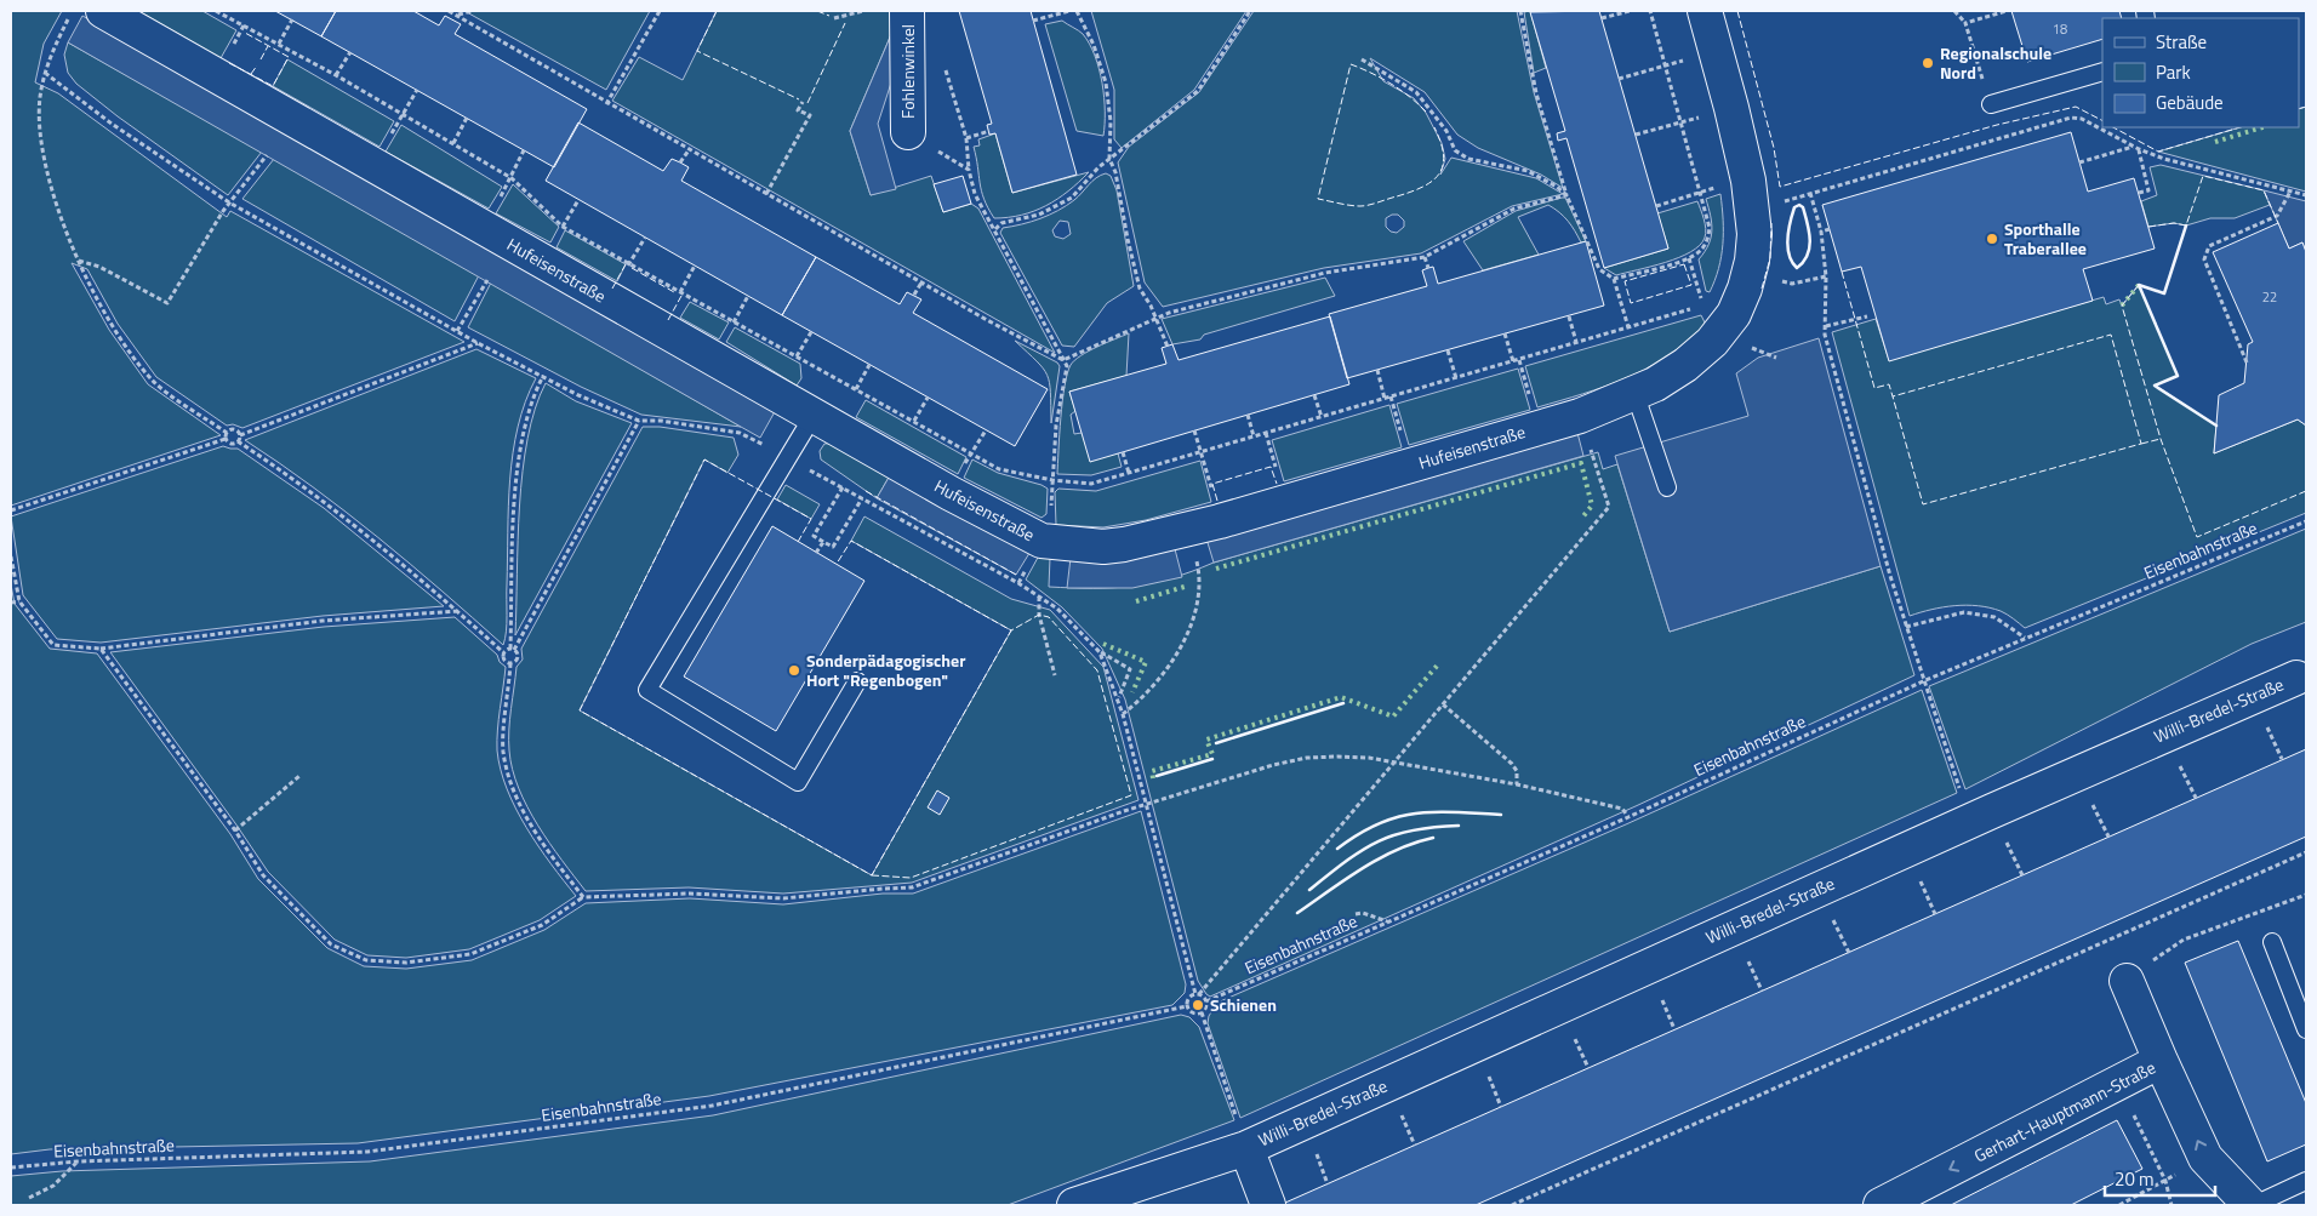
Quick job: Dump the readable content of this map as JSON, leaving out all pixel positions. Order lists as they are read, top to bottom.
{
  "streets": {
    "street": [
      "Fohlenwinkel",
      "Hufeisenstraße",
      "Willi-Bredel-Straße",
      "Gerhart-Hauptmann-Straße"
    ],
    "path": ["Eisenbahnstraße"]
  },
  "places": [
    "Regionalschule Nord",
    "Sporthalle Traberallee",
    "Sonderpädagogischer Hort \"Regenbogen\"",
    "Schienen"
  ],
  "house_numbers": ["18", "22"],
  "legend": ["Straße", "Park", "Gebäude"],
  "scale_bar": "20 m"
}
